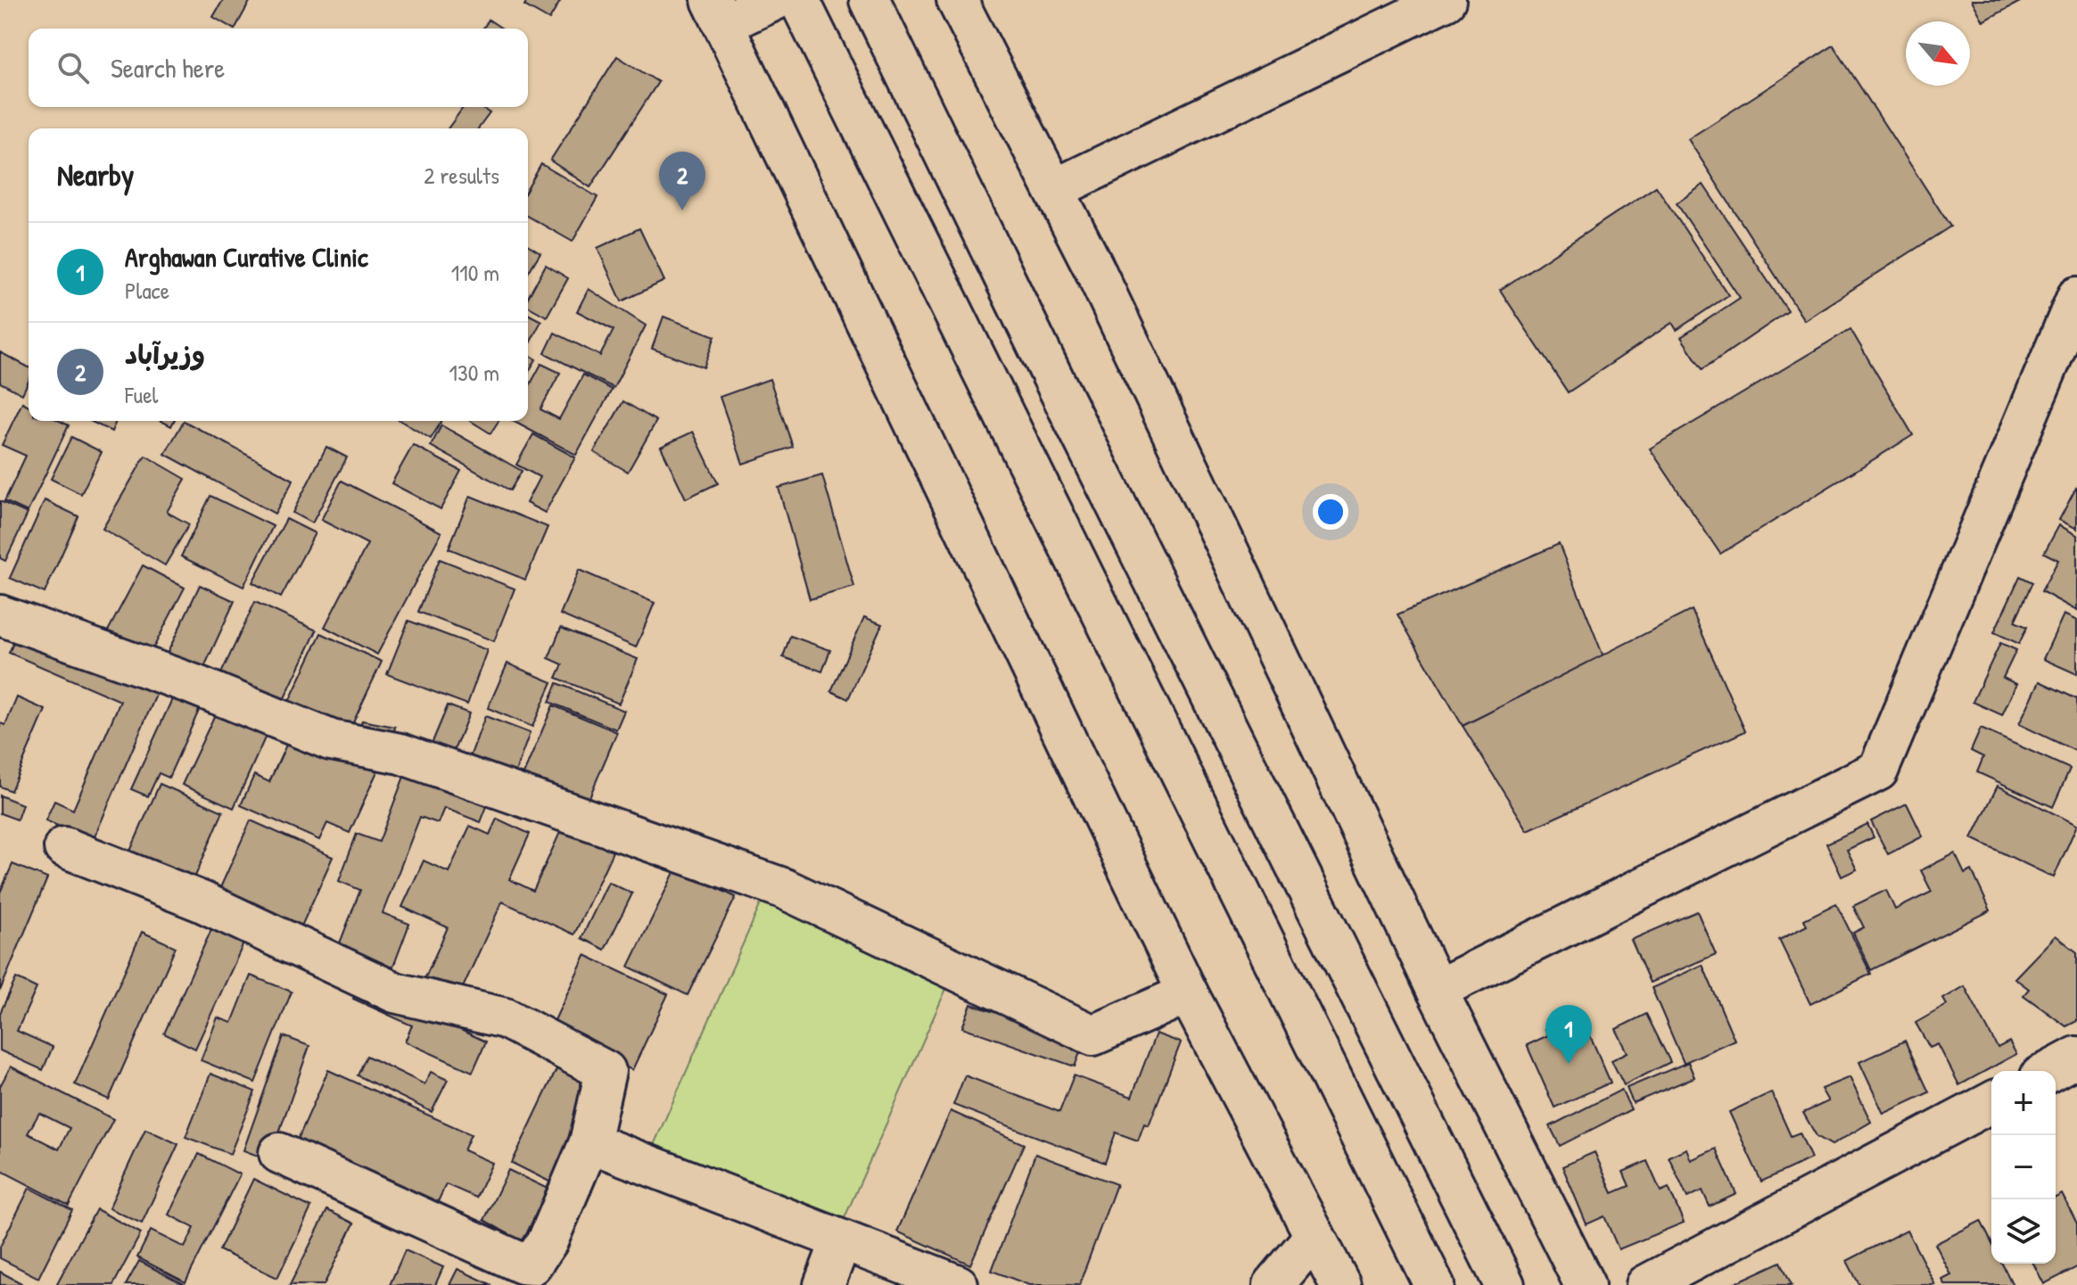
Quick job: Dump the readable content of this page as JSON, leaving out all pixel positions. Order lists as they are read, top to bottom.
{
  "north": "bottom right",
  "page": {
    "search": "Search here",
    "heading": ["Nearby", "2 results"],
    "pins": ["2", "1"],
    "list": [
      {
        "mark": "1",
        "name": "Arghawan Curative Clinic",
        "note": "Place",
        "value": "110 m"
      },
      {
        "mark": "2",
        "name": "وزیرآباد",
        "note": "Fuel",
        "value": "130 m"
      }
    ],
    "map_buttons": ["+", "−"]
  }
}
